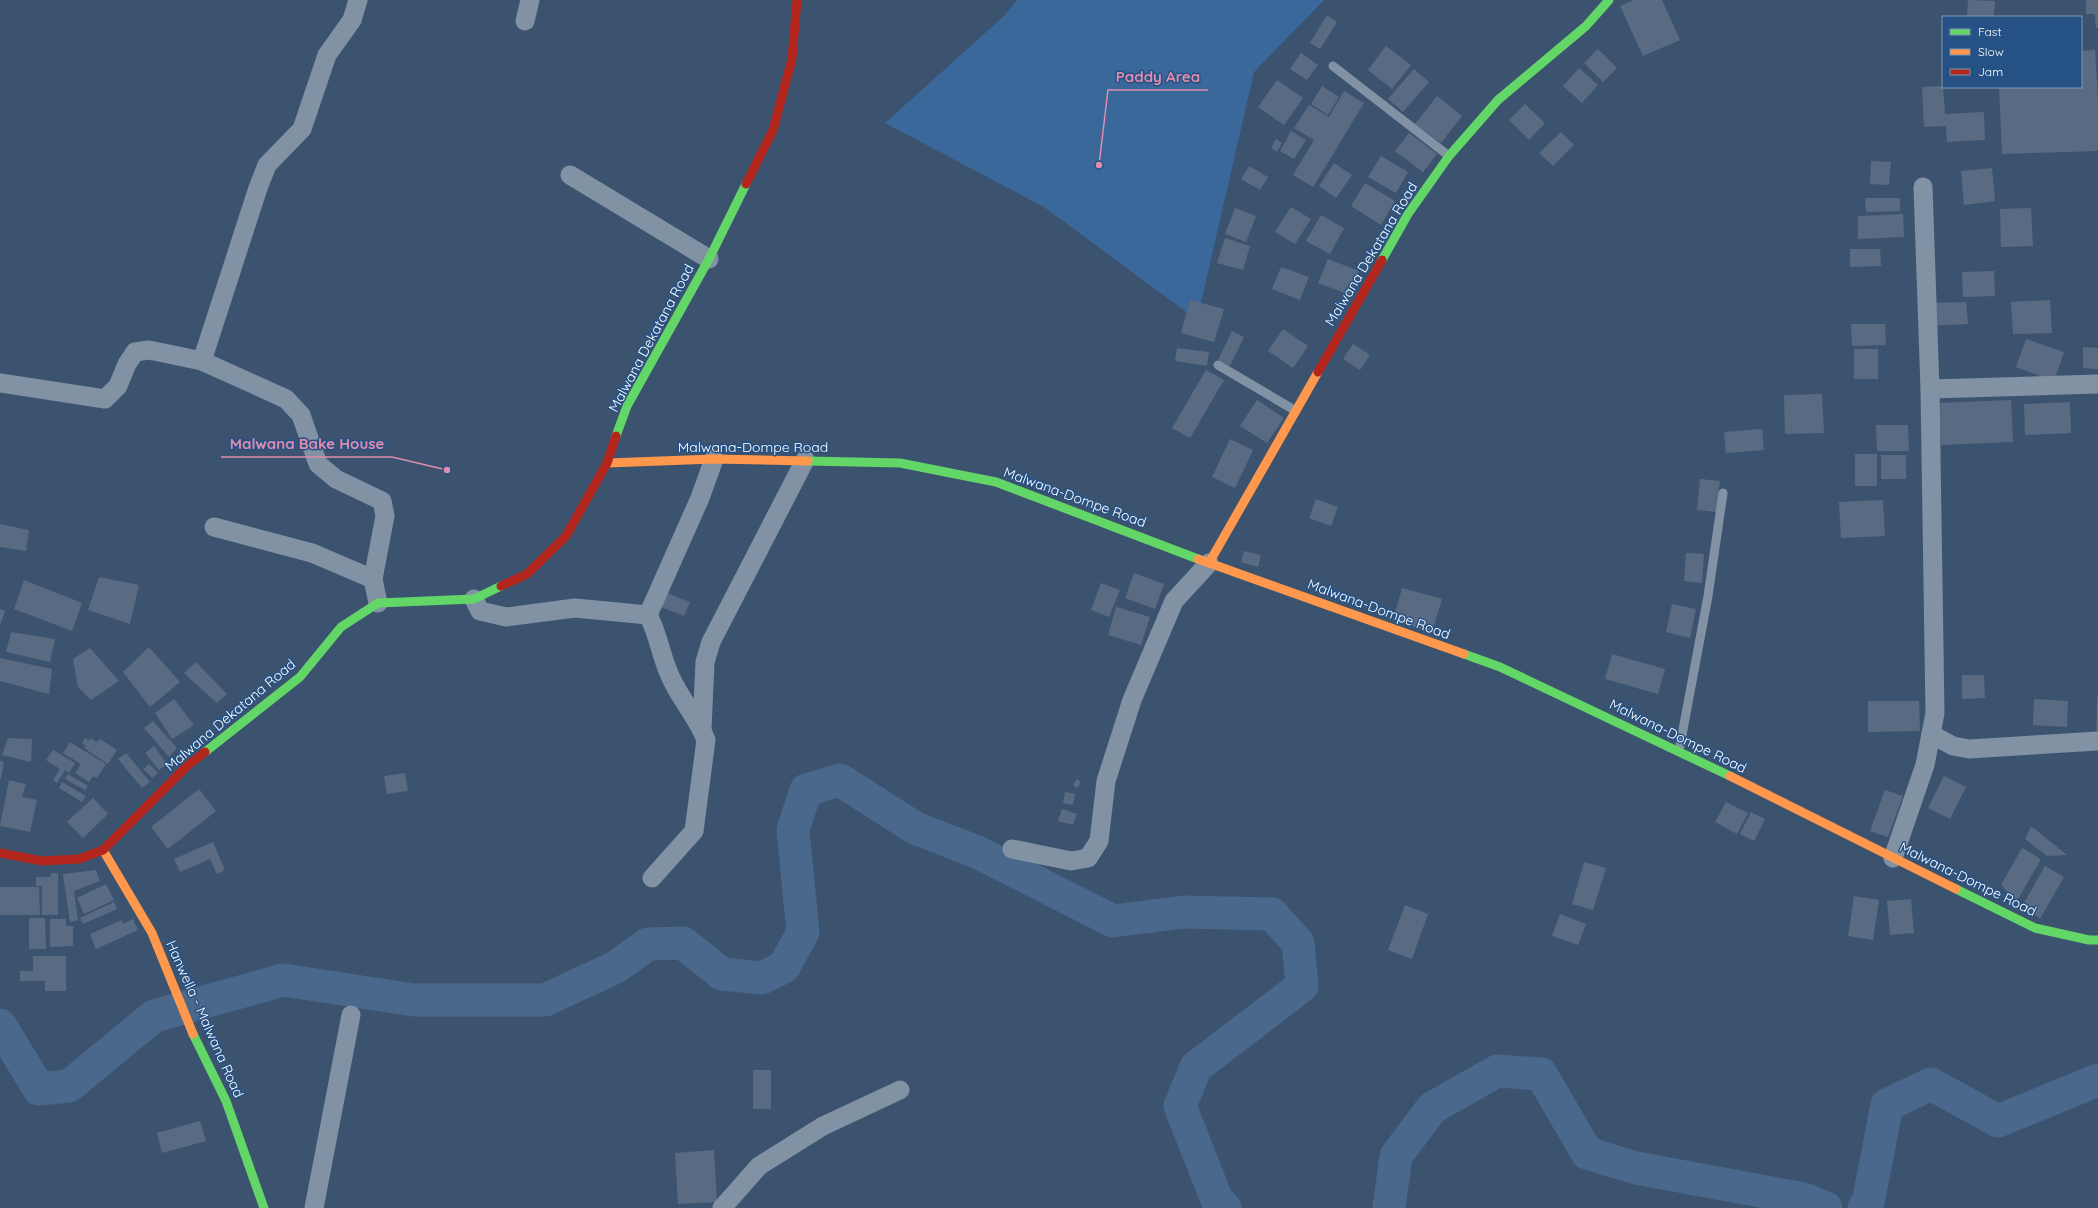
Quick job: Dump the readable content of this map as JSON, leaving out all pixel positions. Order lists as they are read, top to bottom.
{
  "streets": {
    "street": ["Malwana Dekatana Road", "Malwana-Dompe Road", "Hanwella - Malwana Road"]
  },
  "crossings": [
    ["Malwana Dekatana Road", "Malwana-Dompe Road"],
    ["Malwana Dekatana Road", "Hanwella - Malwana Road"]
  ],
  "places": ["Paddy Area", "Malwana Bake House"],
  "legend": ["Fast", "Slow", "Jam"]
}
